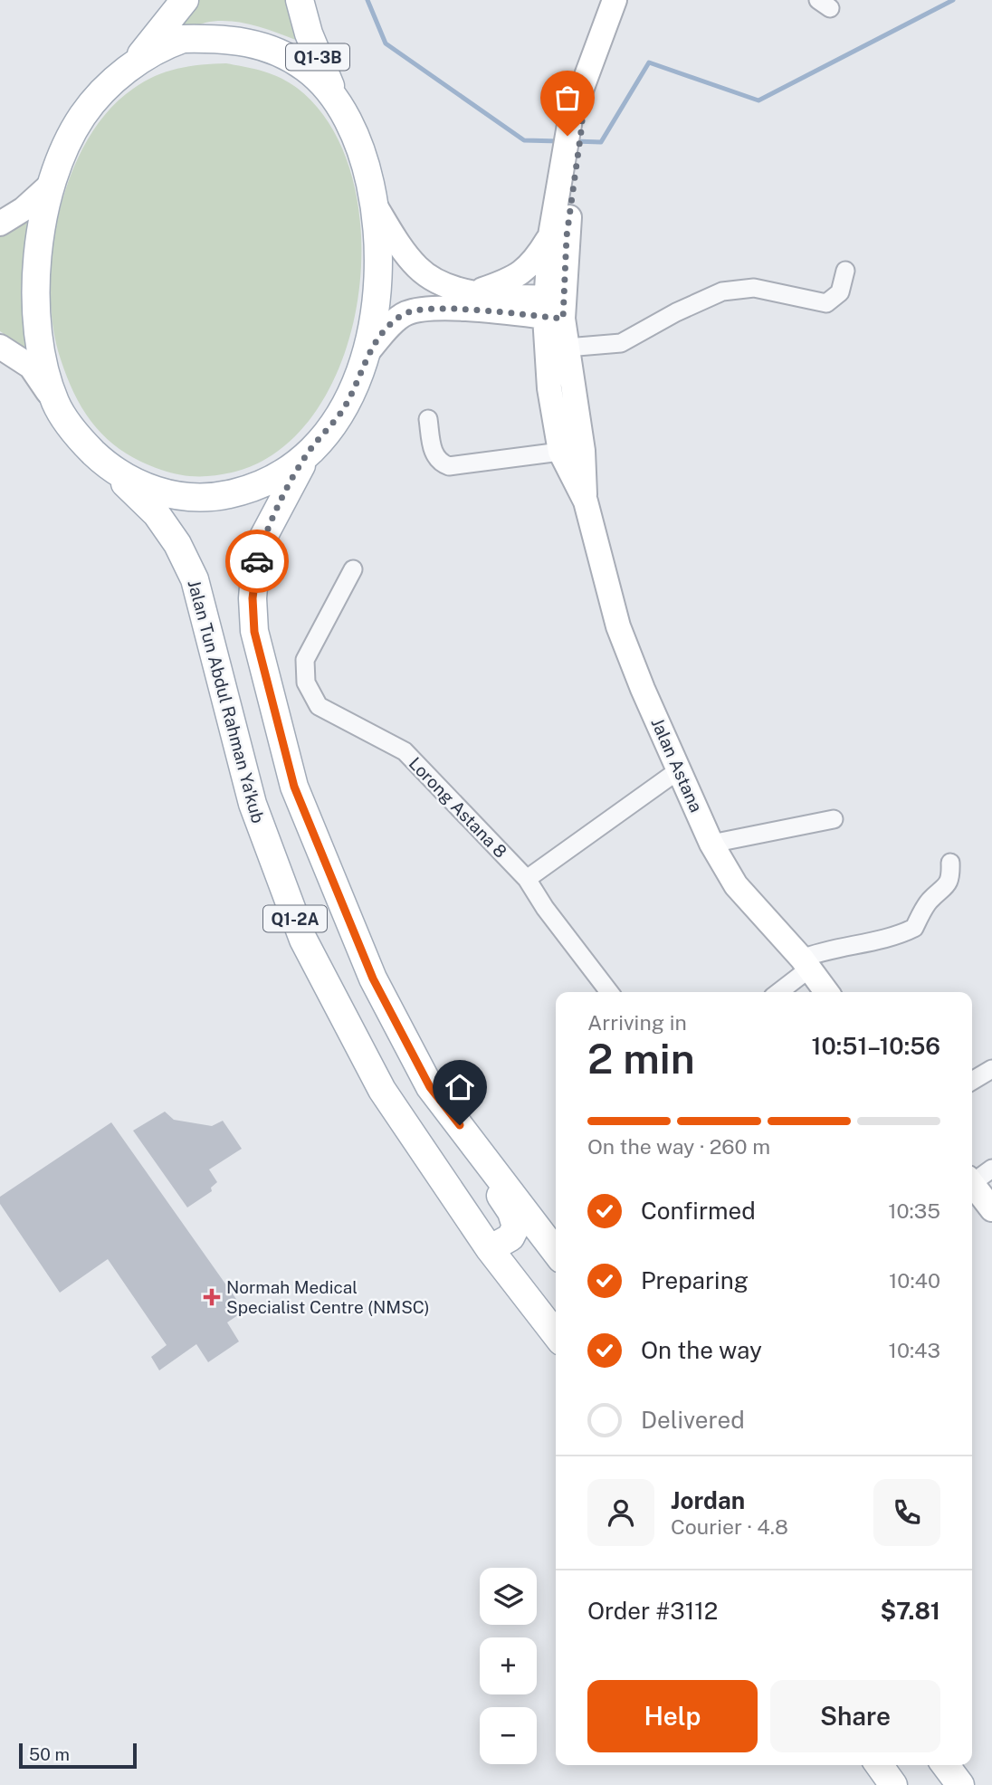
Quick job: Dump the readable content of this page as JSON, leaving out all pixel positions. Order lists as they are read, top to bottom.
{
  "streets": {
    "main road": [
      "Q1-3B",
      "Jalan Tun Abdul Rahman Ya'kub",
      "Jalan Astana",
      "Q1-2A"
    ],
    "street": ["Lorong Astana 8"]
  },
  "places": {
    "health": ["Normah Medical Specialist Centre (NMSC)"]
  },
  "scale_bar": "50 m",
  "page": {
    "heading": ["2 min", "Arriving in", "10:51–10:56"],
    "panel": [
      "Jordan",
      "Courier · 4.8",
      "Order #3112",
      "$7.81"
    ],
    "bar": "On the way · 260 m",
    "list": [
      ["Confirmed", "10:35"],
      ["Preparing", "10:40"],
      ["On the way", "10:43"],
      "Delivered"
    ],
    "map_buttons": ["+", "−"],
    "buttons": ["Help", "Share"],
    "scale": "50 m"
  }
}
